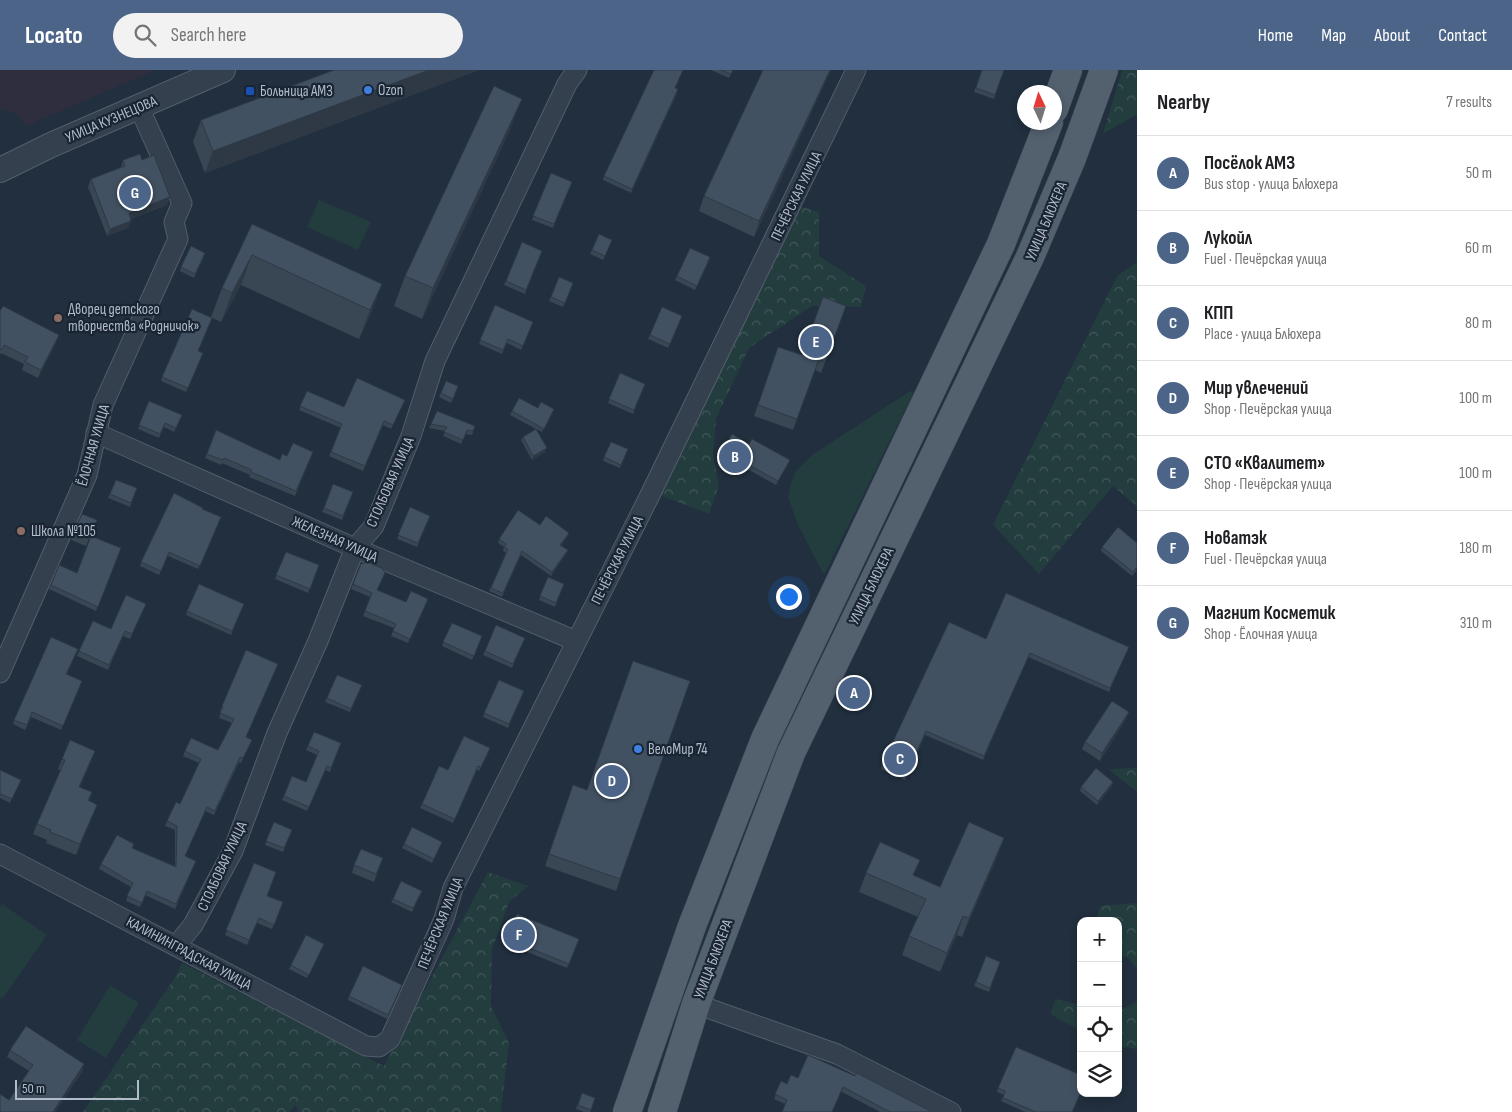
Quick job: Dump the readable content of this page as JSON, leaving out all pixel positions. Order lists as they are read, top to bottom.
{
  "streets": {
    "main road": ["УЛИЦА БЛЮХЕРА"],
    "street": [
      "УЛИЦА КУЗНЕЦОВА",
      "ПЕЧЁРСКАЯ УЛИЦА",
      "ЁЛОЧНАЯ УЛИЦА",
      "СТОЛБОВАЯ УЛИЦА",
      "ЖЕЛЕЗНАЯ УЛИЦА",
      "КАЛИНИНГРАДСКАЯ УЛИЦА"
    ]
  },
  "crossings": [
    ["УЛИЦА КУЗНЕЦОВА", "ЁЛОЧНАЯ УЛИЦА"],
    ["ПЕЧЁРСКАЯ УЛИЦА", "ЖЕЛЕЗНАЯ УЛИЦА"],
    ["ПЕЧЁРСКАЯ УЛИЦА", "КАЛИНИНГРАДСКАЯ УЛИЦА"],
    ["ЁЛОЧНАЯ УЛИЦА", "ЖЕЛЕЗНАЯ УЛИЦА"],
    ["СТОЛБОВАЯ УЛИЦА", "ЖЕЛЕЗНАЯ УЛИЦА"],
    ["СТОЛБОВАЯ УЛИЦА", "КАЛИНИНГРАДСКАЯ УЛИЦА"]
  ],
  "places": {
    "other": [
      "Ozon",
      "Дворец детского творчества «Родничок»",
      "Школа №105",
      "ВелоМир 74"
    ],
    "transit": ["Больница АМЗ"]
  },
  "scale_bar": "50 m",
  "north": "top",
  "page": {
    "header": "Locato",
    "search": "Search here",
    "nav": [
      "Home",
      "Map",
      "About",
      "Contact"
    ],
    "heading": ["Nearby", "7 results"],
    "list": [
      {
        "mark": "A",
        "name": "Посёлок АМЗ",
        "note": "Bus stop · улица Блюхера",
        "value": "50 m"
      },
      {
        "mark": "B",
        "name": "Лукойл",
        "note": "Fuel · Печёрская улица",
        "value": "60 m"
      },
      {
        "mark": "C",
        "name": "КПП",
        "note": "Place · улица Блюхера",
        "value": "80 m"
      },
      {
        "mark": "D",
        "name": "Мир увлечений",
        "note": "Shop · Печёрская улица",
        "value": "100 m"
      },
      {
        "mark": "E",
        "name": "СТО «Квалитет»",
        "note": "Shop · Печёрская улица",
        "value": "100 m"
      },
      {
        "mark": "F",
        "name": "Новатэк",
        "note": "Fuel · Печёрская улица",
        "value": "180 m"
      },
      {
        "mark": "G",
        "name": "Магнит Косметик",
        "note": "Shop · Ёлочная улица",
        "value": "310 m"
      }
    ],
    "pins": [
      "G",
      "E",
      "B",
      "A",
      "C",
      "D",
      "F"
    ],
    "map_buttons": ["+", "−"],
    "scale": "50 m"
  }
}
